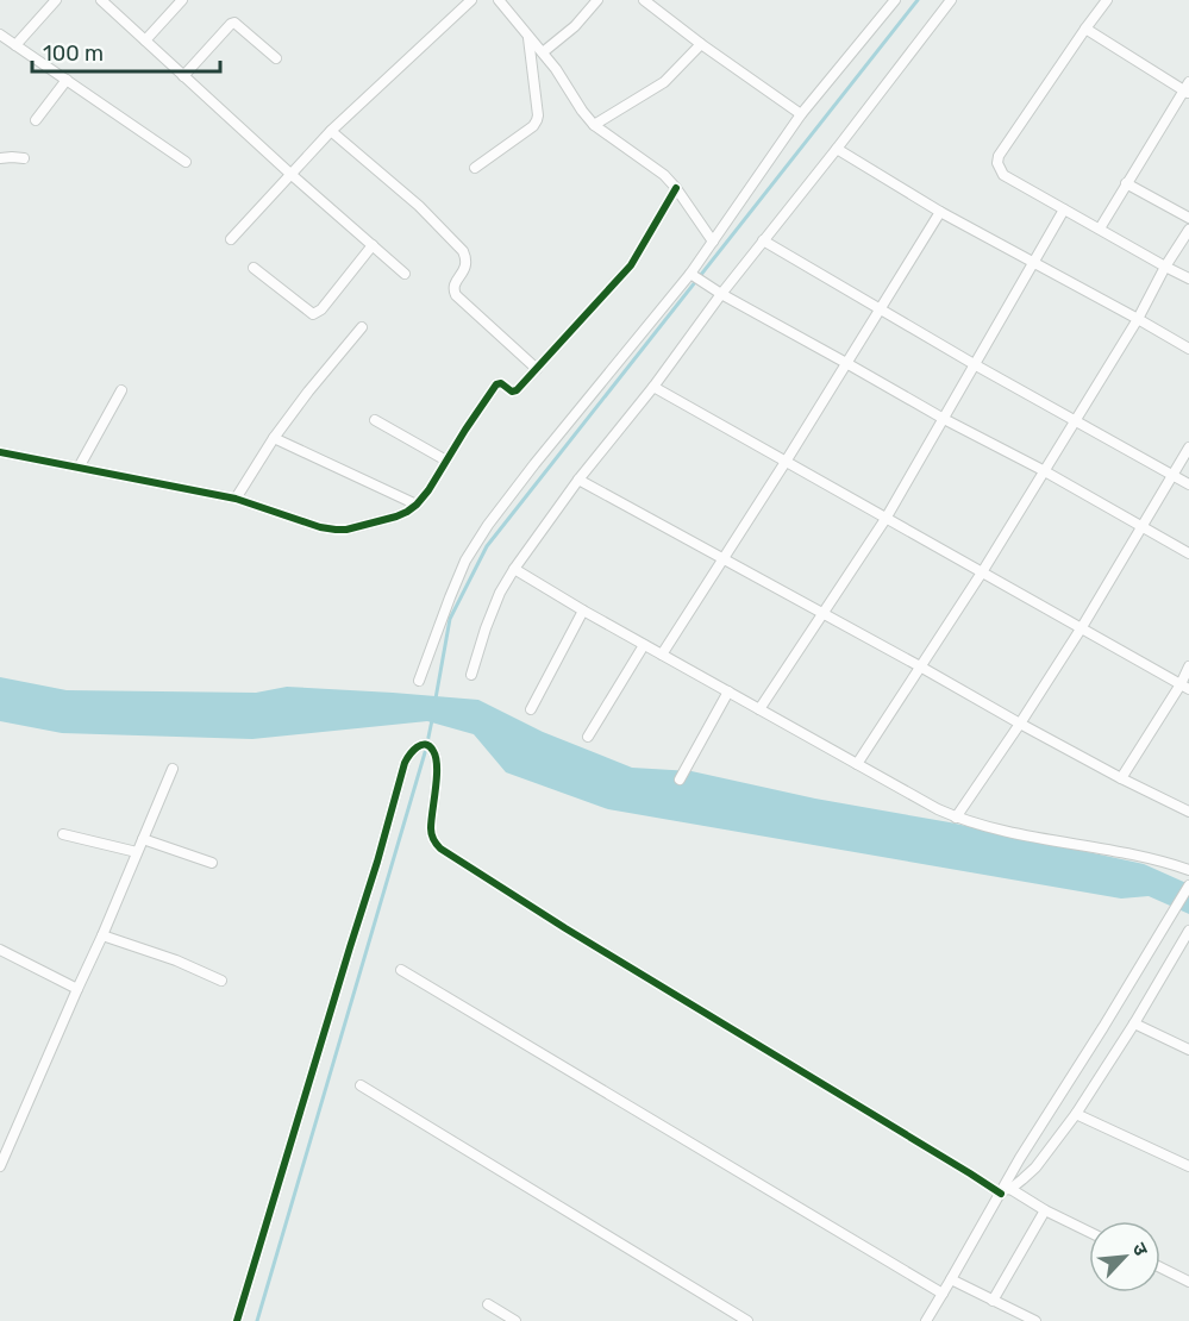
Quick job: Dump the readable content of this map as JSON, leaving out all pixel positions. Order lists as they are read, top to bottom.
{
  "scale_bar": "100 m",
  "north": "top right"
}
